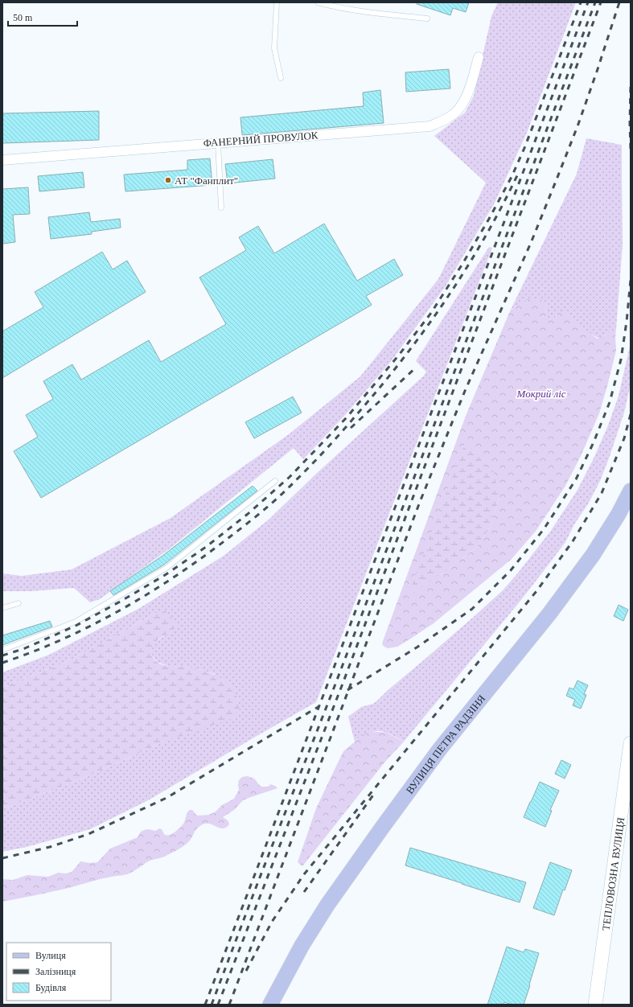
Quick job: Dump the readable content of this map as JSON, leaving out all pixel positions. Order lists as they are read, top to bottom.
{
  "streets": {
    "main road": ["ВУЛИЦЯ ПЕТРА РАДЗІНЯ"],
    "street": ["ФАНЕРНИЙ ПРОВУЛОК", "ТЕПЛОВОЗНА ВУЛИЦЯ"]
  },
  "parks": ["Мокрий ліс"],
  "places": ["АТ \"Фанплит\""],
  "legend": ["Вулиця", "Залізниця", "Будівля"],
  "scale_bar": "50 m"
}
